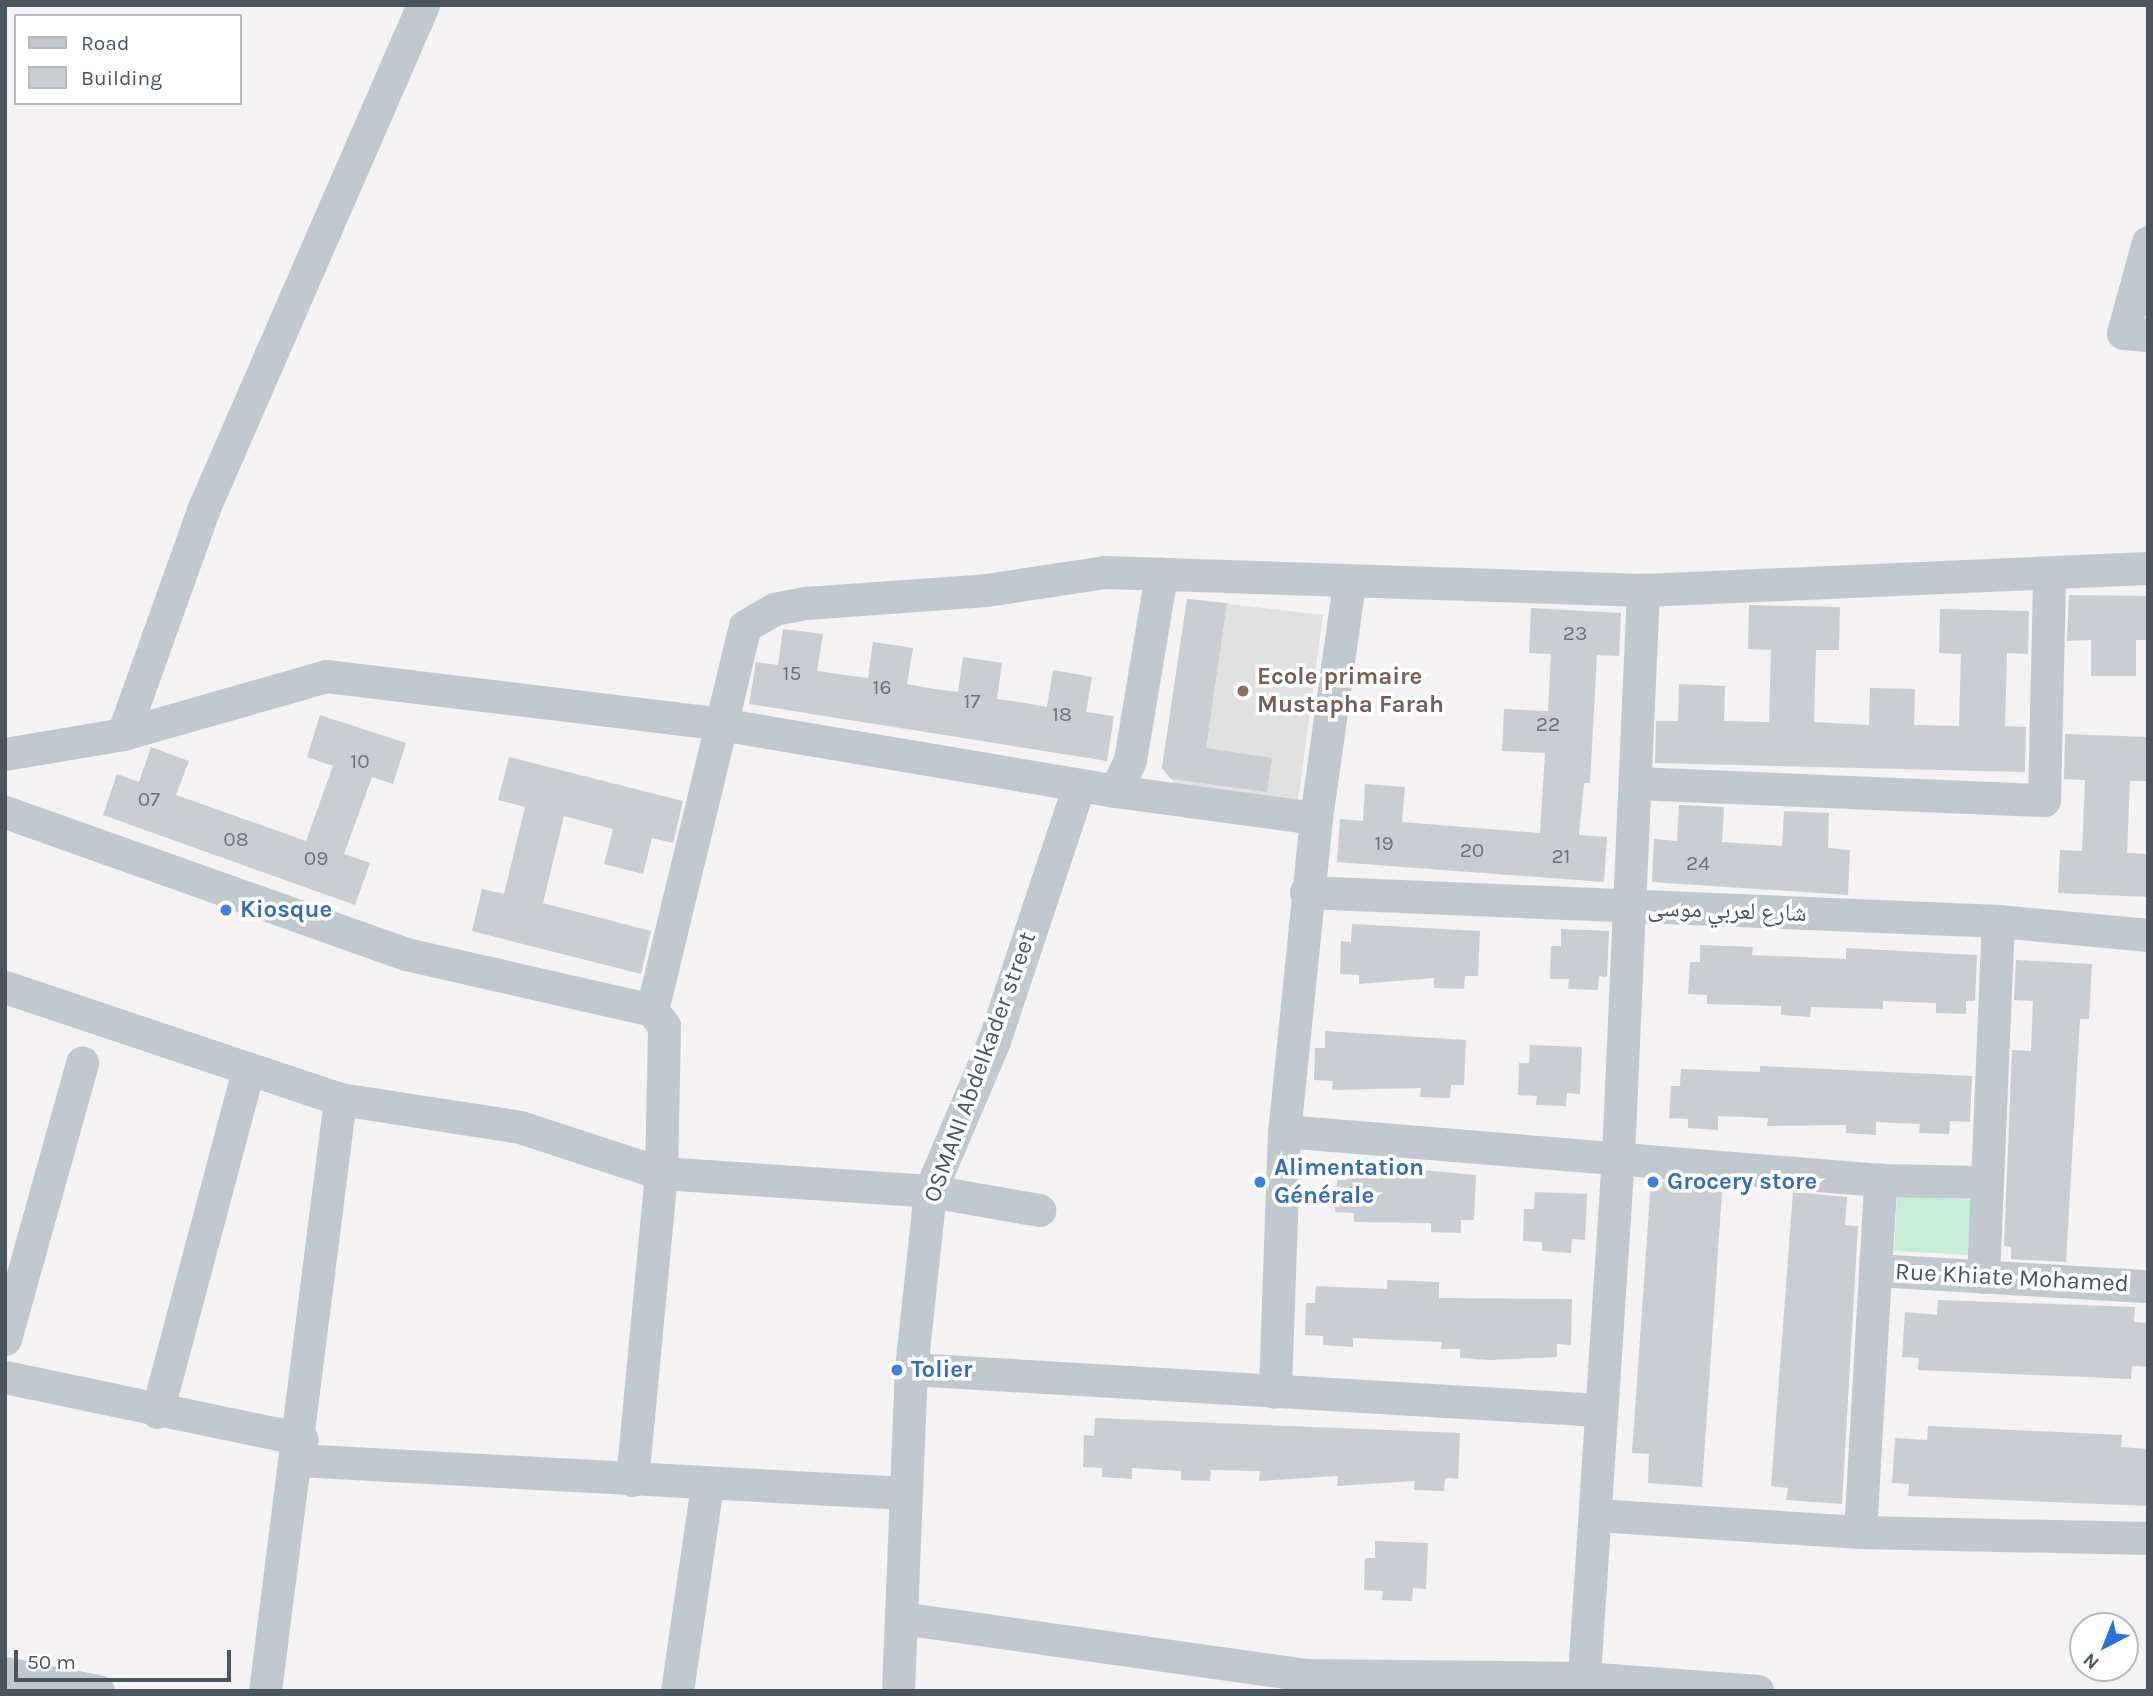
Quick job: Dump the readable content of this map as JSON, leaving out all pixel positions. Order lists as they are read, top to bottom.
{
  "streets": {
    "street": ["شارع لعربي موسى", "OSMANI Abdelkader street", "Rue Khiate Mohamed"]
  },
  "places": [
    "Ecole primaire Mustapha Farah",
    "Kiosque",
    "Alimentation Générale",
    "Grocery store",
    "Tolier"
  ],
  "house_numbers": [
    "23",
    "15",
    "16",
    "17",
    "18",
    "22",
    "10",
    "07",
    "08",
    "19",
    "20",
    "21",
    "09",
    "24"
  ],
  "legend": ["Road", "Building"],
  "scale_bar": "50 m",
  "north": "bottom left"
}
